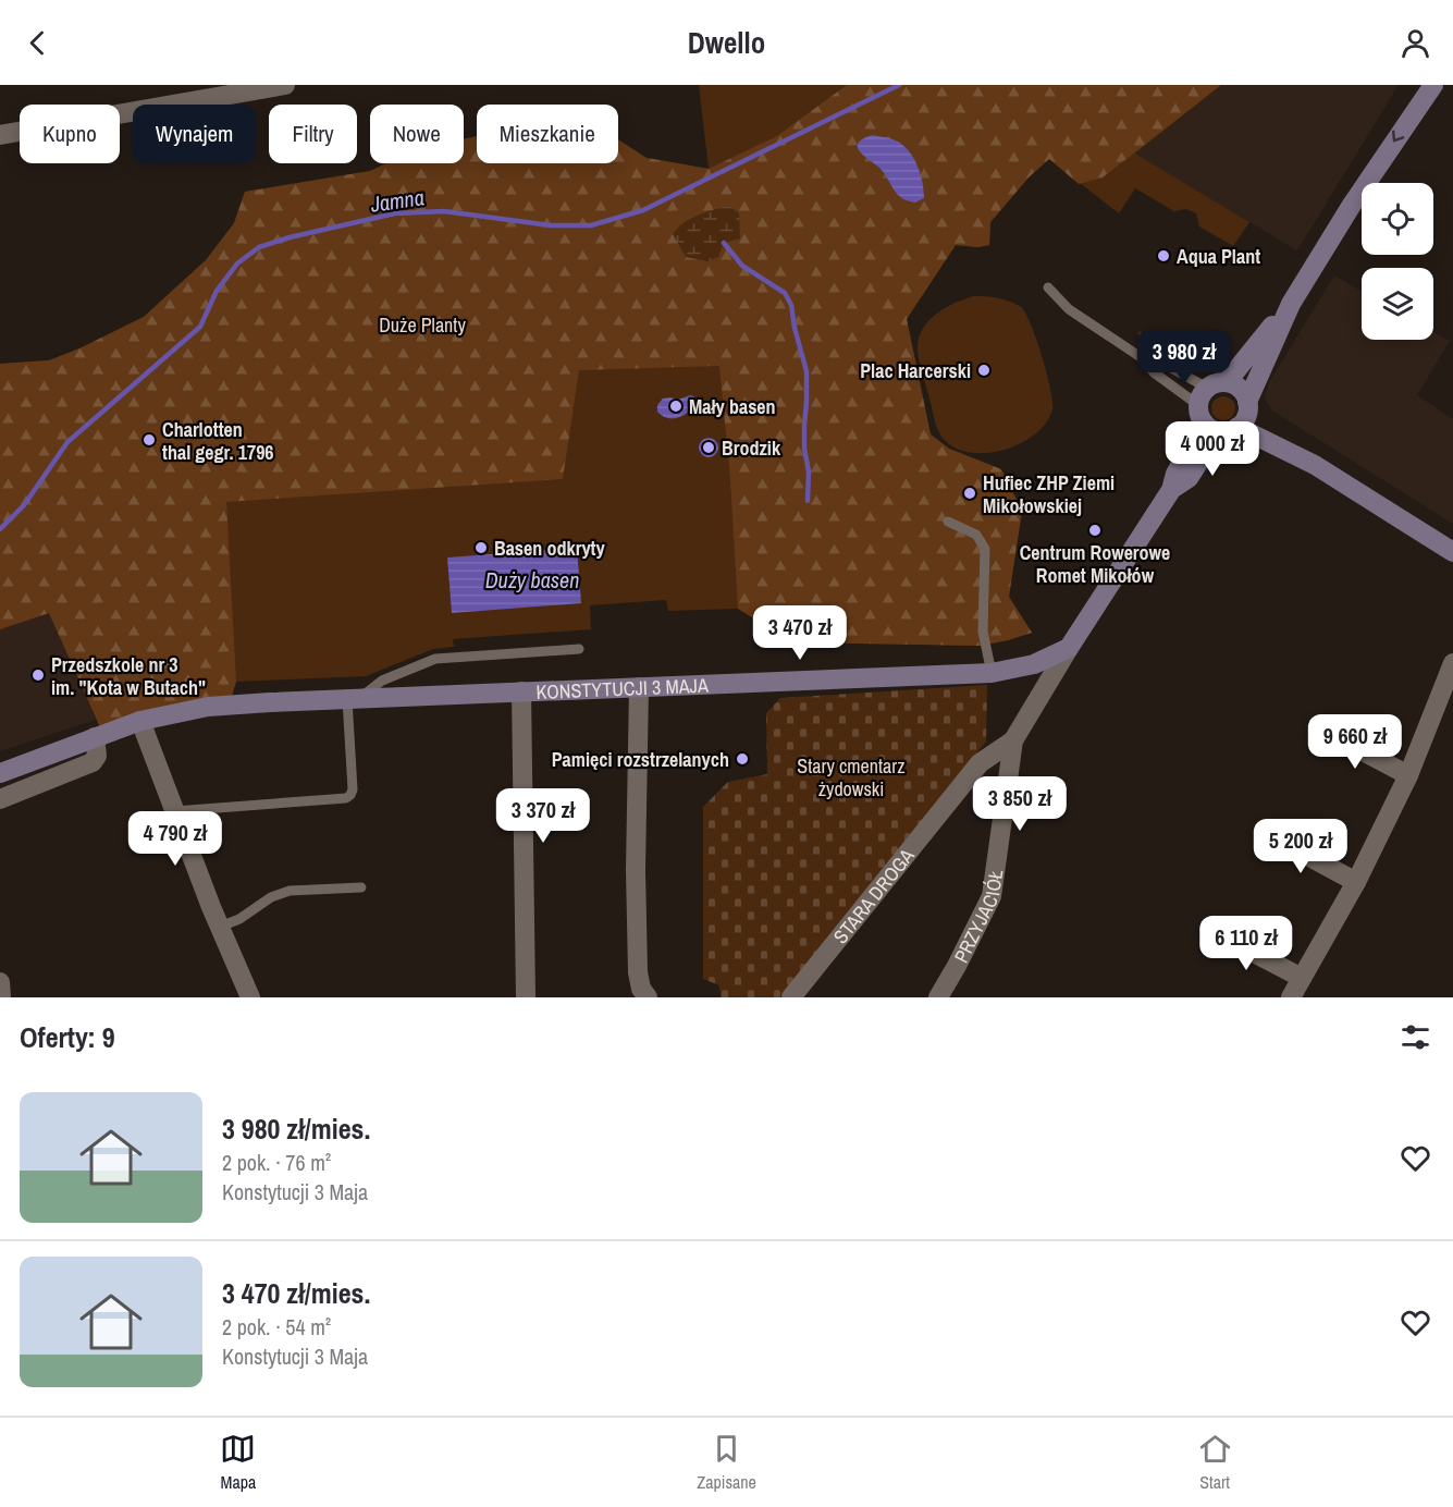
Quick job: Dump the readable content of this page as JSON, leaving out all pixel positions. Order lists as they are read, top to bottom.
{
  "streets": {
    "street": ["KONSTYTUCJI 3 MAJA", "STARA DROGA", "PRZYJACIÓŁ"]
  },
  "crossings": [
    ["KONSTYTUCJI 3 MAJA", "PRZYJACIÓŁ"],
    ["STARA DROGA", "PRZYJACIÓŁ"]
  ],
  "water": ["Jamna", "Duży basen"],
  "parks": ["Duże Planty", "Stary cmentarz żydowski"],
  "places": [
    "Aqua Plant",
    "Plac Harcerski",
    "Mały basen",
    "Charlotten thal gegr. 1796",
    "Brodzik",
    "Hufiec ZHP Ziemi Mikołowskiej",
    "Centrum Rowerowe Romet Mikołów",
    "Basen odkryty",
    "Przedszkole nr 3 im. \"Kota w Butach\"",
    "Pamięci rozstrzelanych"
  ],
  "page": {
    "header": "Dwello",
    "chip": [
      "Kupno",
      "Wynajem",
      "Filtry",
      "Nowe",
      "Mieszkanie"
    ],
    "price": [
      "3 980 zł",
      "4 000 zł",
      "3 470 zł",
      "9 660 zł",
      "3 850 zł",
      "3 370 zł",
      "4 790 zł",
      "5 200 zł",
      "6 110 zł"
    ],
    "heading": "Oferty: 9",
    "list": [
      {
        "name": "3 980 zł/mies.",
        "note": "2 pok. · 76 m² · Konstytucji 3 Maja"
      },
      {
        "name": "3 470 zł/mies.",
        "note": "2 pok. · 54 m² · Konstytucji 3 Maja"
      }
    ],
    "tabs": ["Mapa", "Zapisane", "Start"]
  }
}
